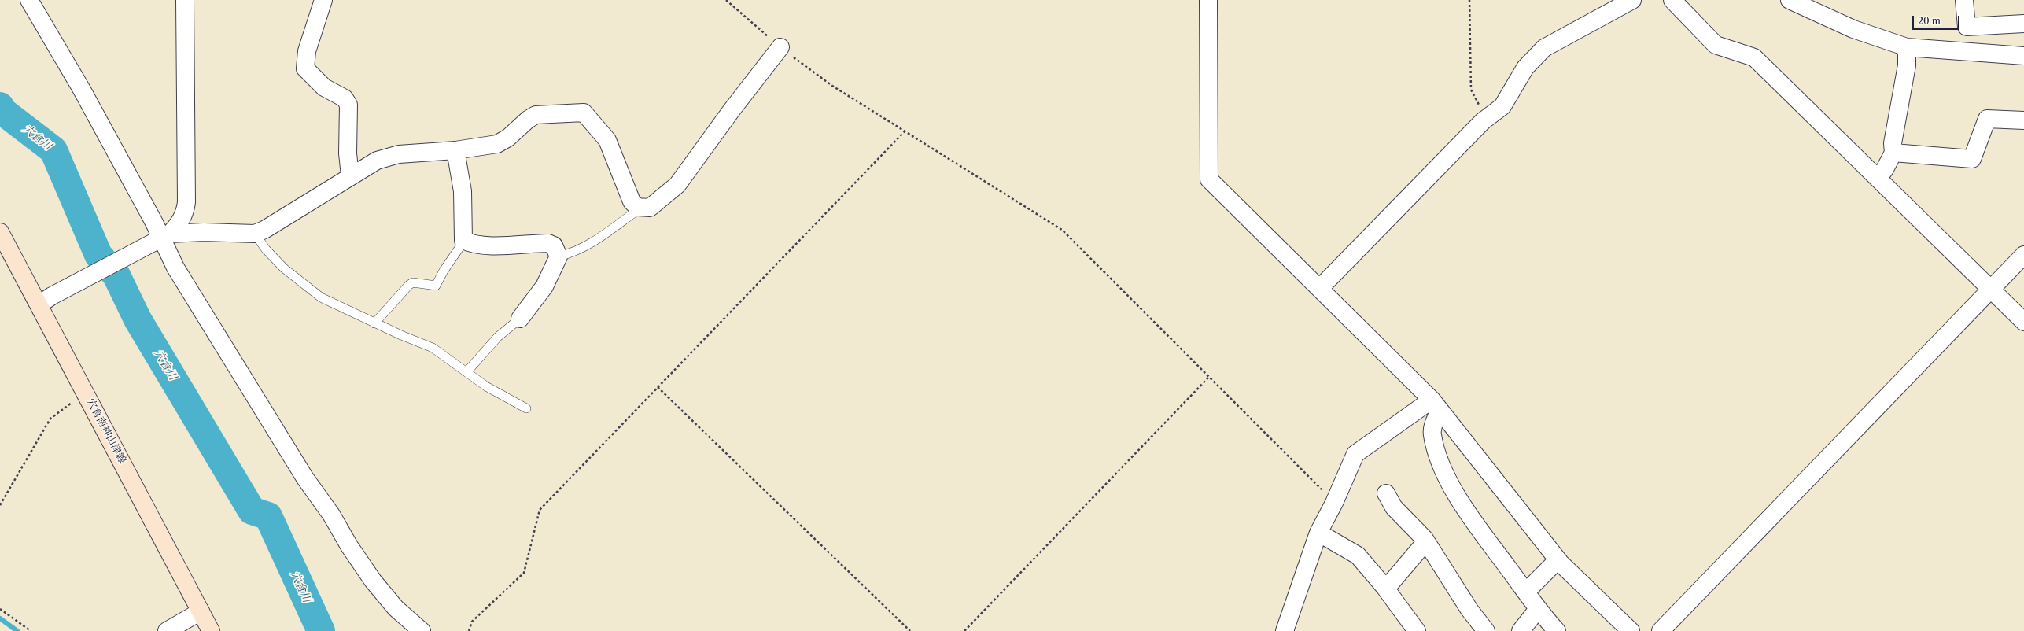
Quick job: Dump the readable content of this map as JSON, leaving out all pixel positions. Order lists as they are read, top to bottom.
{
  "streets": {
    "main road": ["穴倉南神山津線"]
  },
  "water": ["穴倉川"],
  "scale_bar": "20 m"
}
